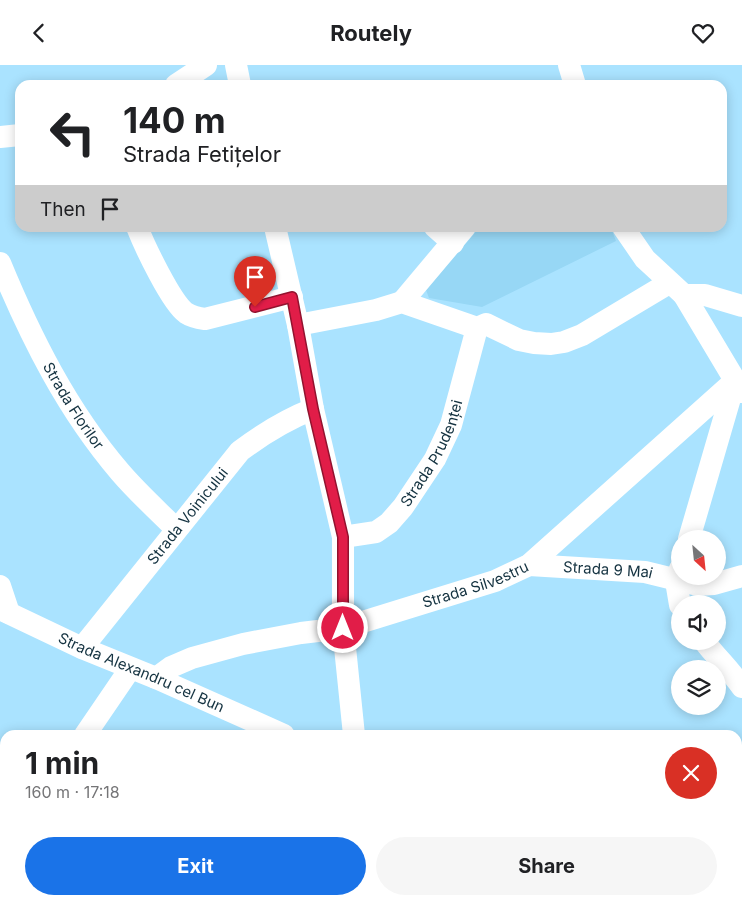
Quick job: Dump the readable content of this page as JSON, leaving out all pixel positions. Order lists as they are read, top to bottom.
{
  "streets": {
    "street": [
      "Strada Florilor",
      "Strada Prudenței",
      "Strada Voinicului",
      "Strada 9 Mai",
      "Strada Silvestru",
      "Strada Alexandru cel Bun"
    ]
  },
  "crossings": [
    ["Strada Florilor", "Strada Voinicului"],
    ["Strada Voinicului", "Strada Alexandru cel Bun"],
    ["Strada 9 Mai", "Strada Silvestru"],
    ["Strada Silvestru", "Strada Alexandru cel Bun"]
  ],
  "north": "bottom right",
  "page": {
    "header": "Routely",
    "turn": ["140 m", "Strada Fetițelor"],
    "then": "Then",
    "heading": ["1 min", "160 m · 17:18"],
    "buttons": ["Exit", "Share"]
  }
}
